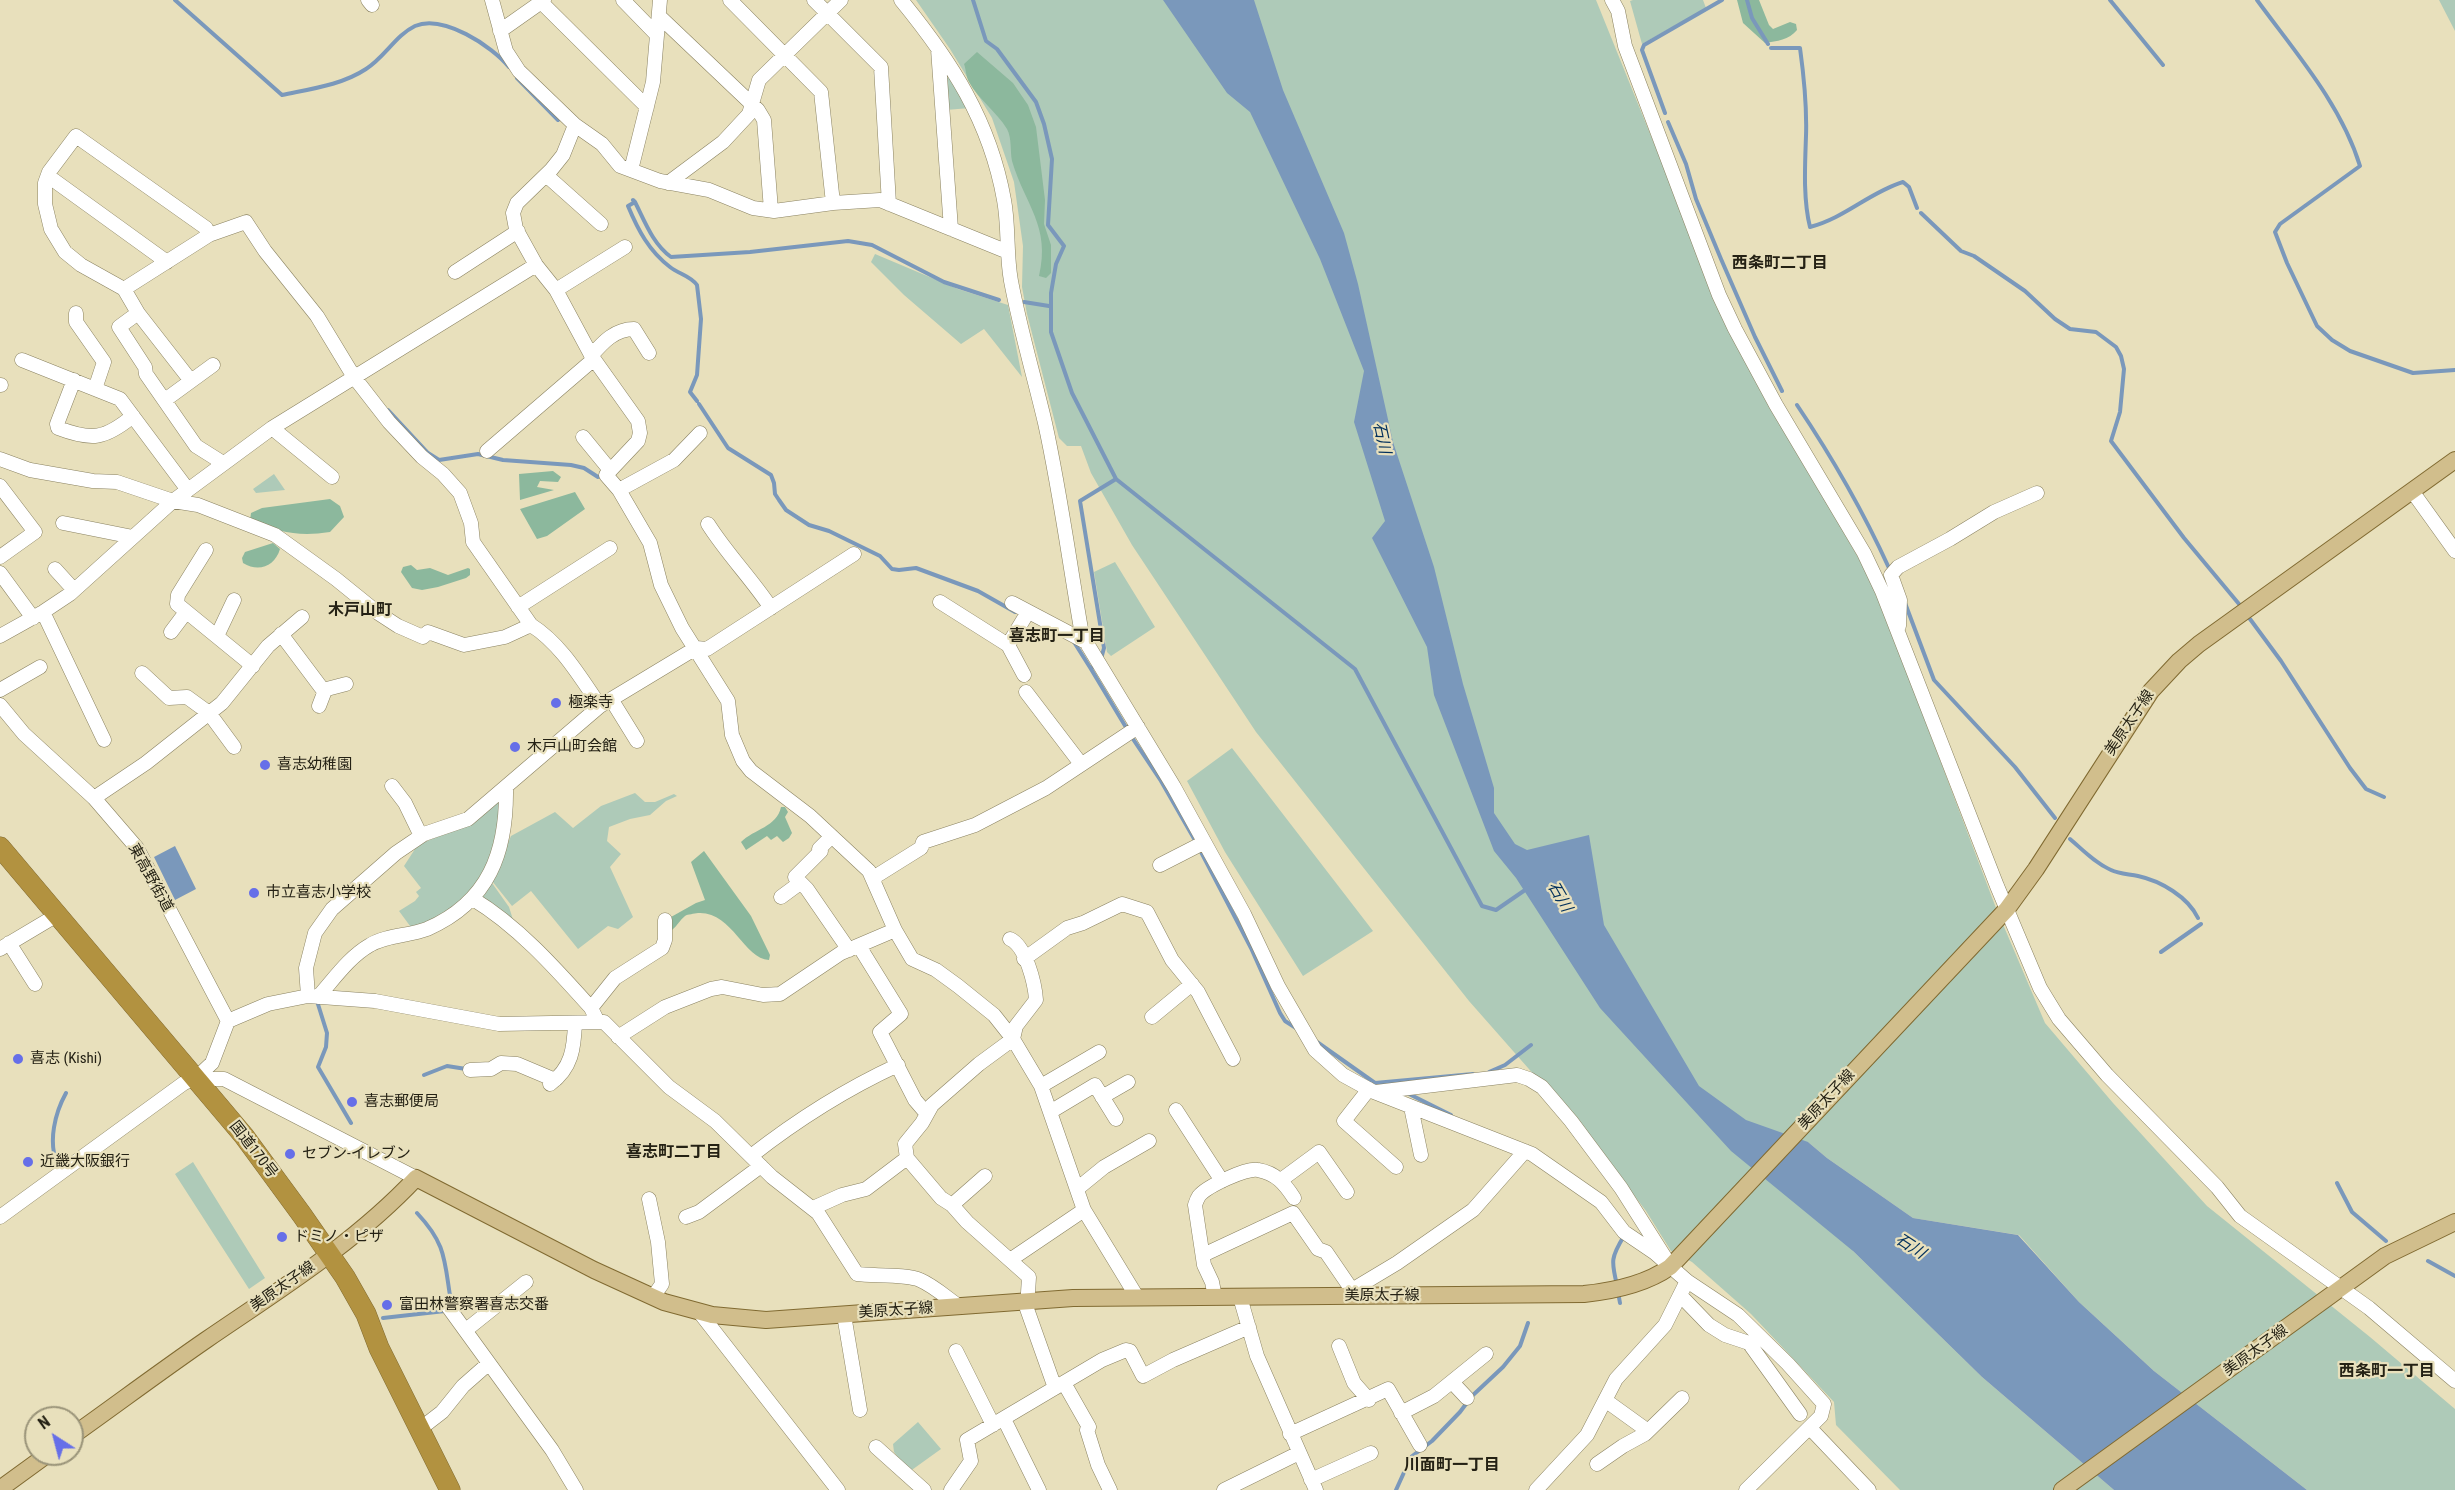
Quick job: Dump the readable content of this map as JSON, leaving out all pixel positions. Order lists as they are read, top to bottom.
{
  "streets": {
    "highway": ["国道170号"],
    "main road": ["美原太子線"],
    "street": ["東高野街道"]
  },
  "crossings": [
    ["美原太子線", "国道170号"]
  ],
  "districts": [
    "西条町二丁目",
    "木戸山町",
    "喜志町一丁目",
    "喜志町二丁目",
    "西条町一丁目",
    "川面町一丁目"
  ],
  "water": ["石川"],
  "places": [
    "極楽寺",
    "木戸山町会館",
    "喜志幼稚園",
    "市立喜志小学校",
    "喜志 (Kishi)",
    "喜志郵便局",
    "セブン-イレブン",
    "近畿大阪銀行",
    "ドミノ・ピザ",
    "富田林警察署喜志交番"
  ],
  "north": "top left"
}
